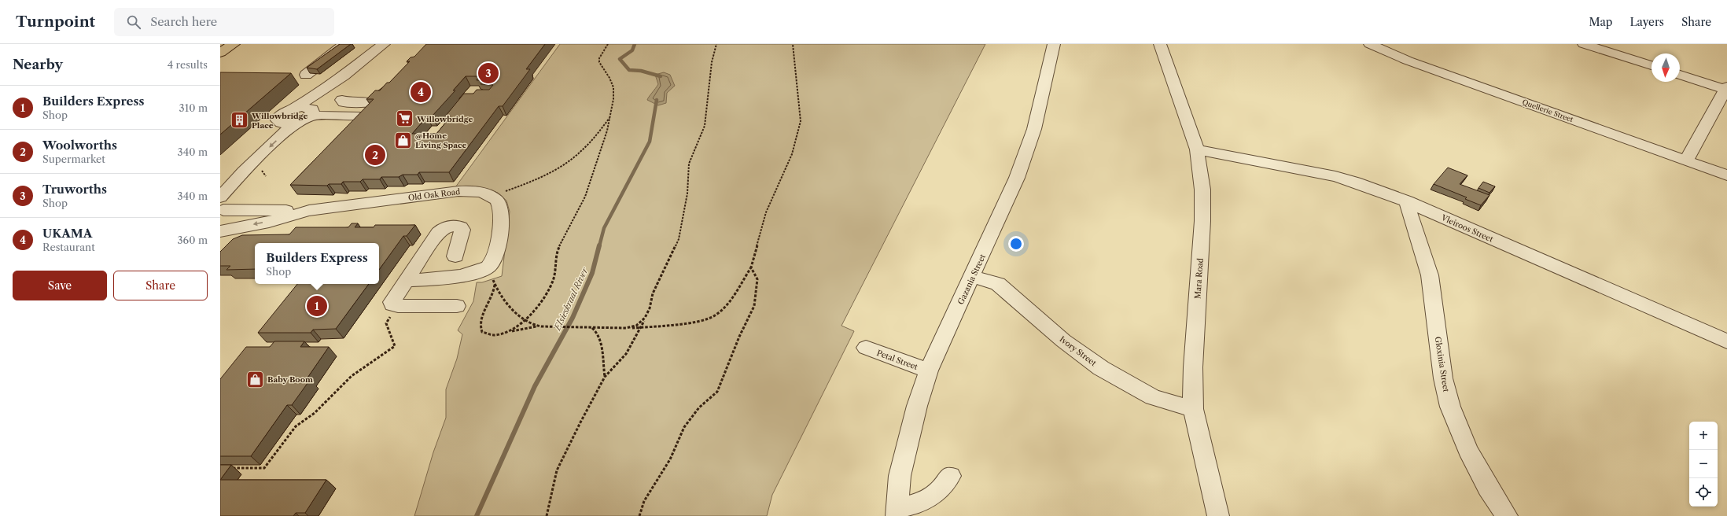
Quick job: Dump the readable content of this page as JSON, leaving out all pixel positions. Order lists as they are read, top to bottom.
{
  "streets": {
    "street": [
      "Quellerie Street",
      "Old Oak Road",
      "Vleiroos Street",
      "Mara Road",
      "Gazania Street",
      "Ivory Street",
      "Petal Street",
      "Gloxinia Street"
    ]
  },
  "crossings": [
    ["Vleiroos Street", "Mara Road"],
    ["Vleiroos Street", "Gloxinia Street"],
    ["Mara Road", "Ivory Street"],
    ["Gazania Street", "Ivory Street"],
    ["Gazania Street", "Petal Street"]
  ],
  "water": ["Elsieskraal River"],
  "places": {
    "supermarket": ["Willowbridge"],
    "building": ["Willowbridge Place"],
    "shop": ["@Home Living Space", "Baby Boom"]
  },
  "north": "bottom",
  "page": {
    "header": "Turnpoint",
    "search": "Search here",
    "nav": ["Map", "Layers", "Share"],
    "heading": ["Nearby", "4 results"],
    "pins": [
      "3",
      "4",
      "2",
      "1"
    ],
    "list": [
      {
        "mark": "1",
        "name": "Builders Express",
        "note": "Shop",
        "value": "310 m"
      },
      {
        "mark": "2",
        "name": "Woolworths",
        "note": "Supermarket",
        "value": "340 m"
      },
      {
        "mark": "3",
        "name": "Truworths",
        "note": "Shop",
        "value": "340 m"
      },
      {
        "mark": "4",
        "name": "UKAMA",
        "note": "Restaurant",
        "value": "360 m"
      }
    ],
    "popup": ["Builders Express", "Shop"],
    "buttons": ["Save", "Share"],
    "map_buttons": ["+", "−"]
  }
}
